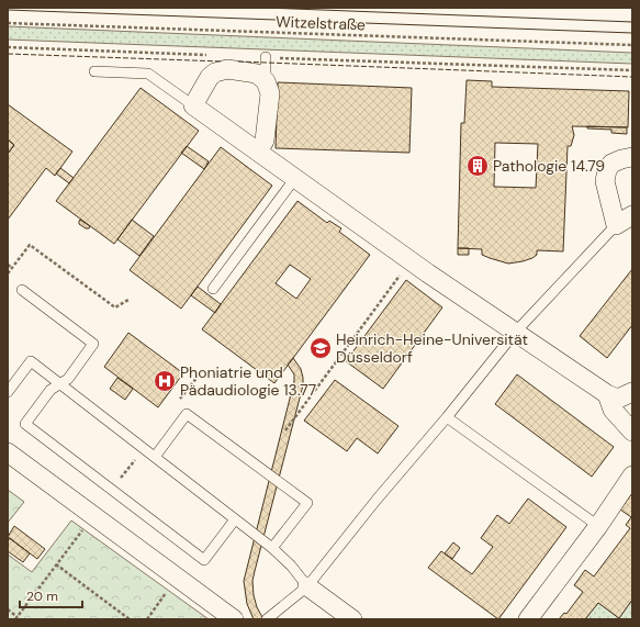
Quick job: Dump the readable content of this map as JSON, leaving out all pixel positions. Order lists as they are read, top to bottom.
{
  "streets": {
    "path": ["Witzelstraße"]
  },
  "places": {
    "building": ["Pathologie 14.79"],
    "school or university": ["Heinrich-Heine-Universität Düsseldorf"],
    "hospital": ["Phoniatrie und Pädaudiologie 13.77"]
  },
  "scale_bar": "20 m"
}
